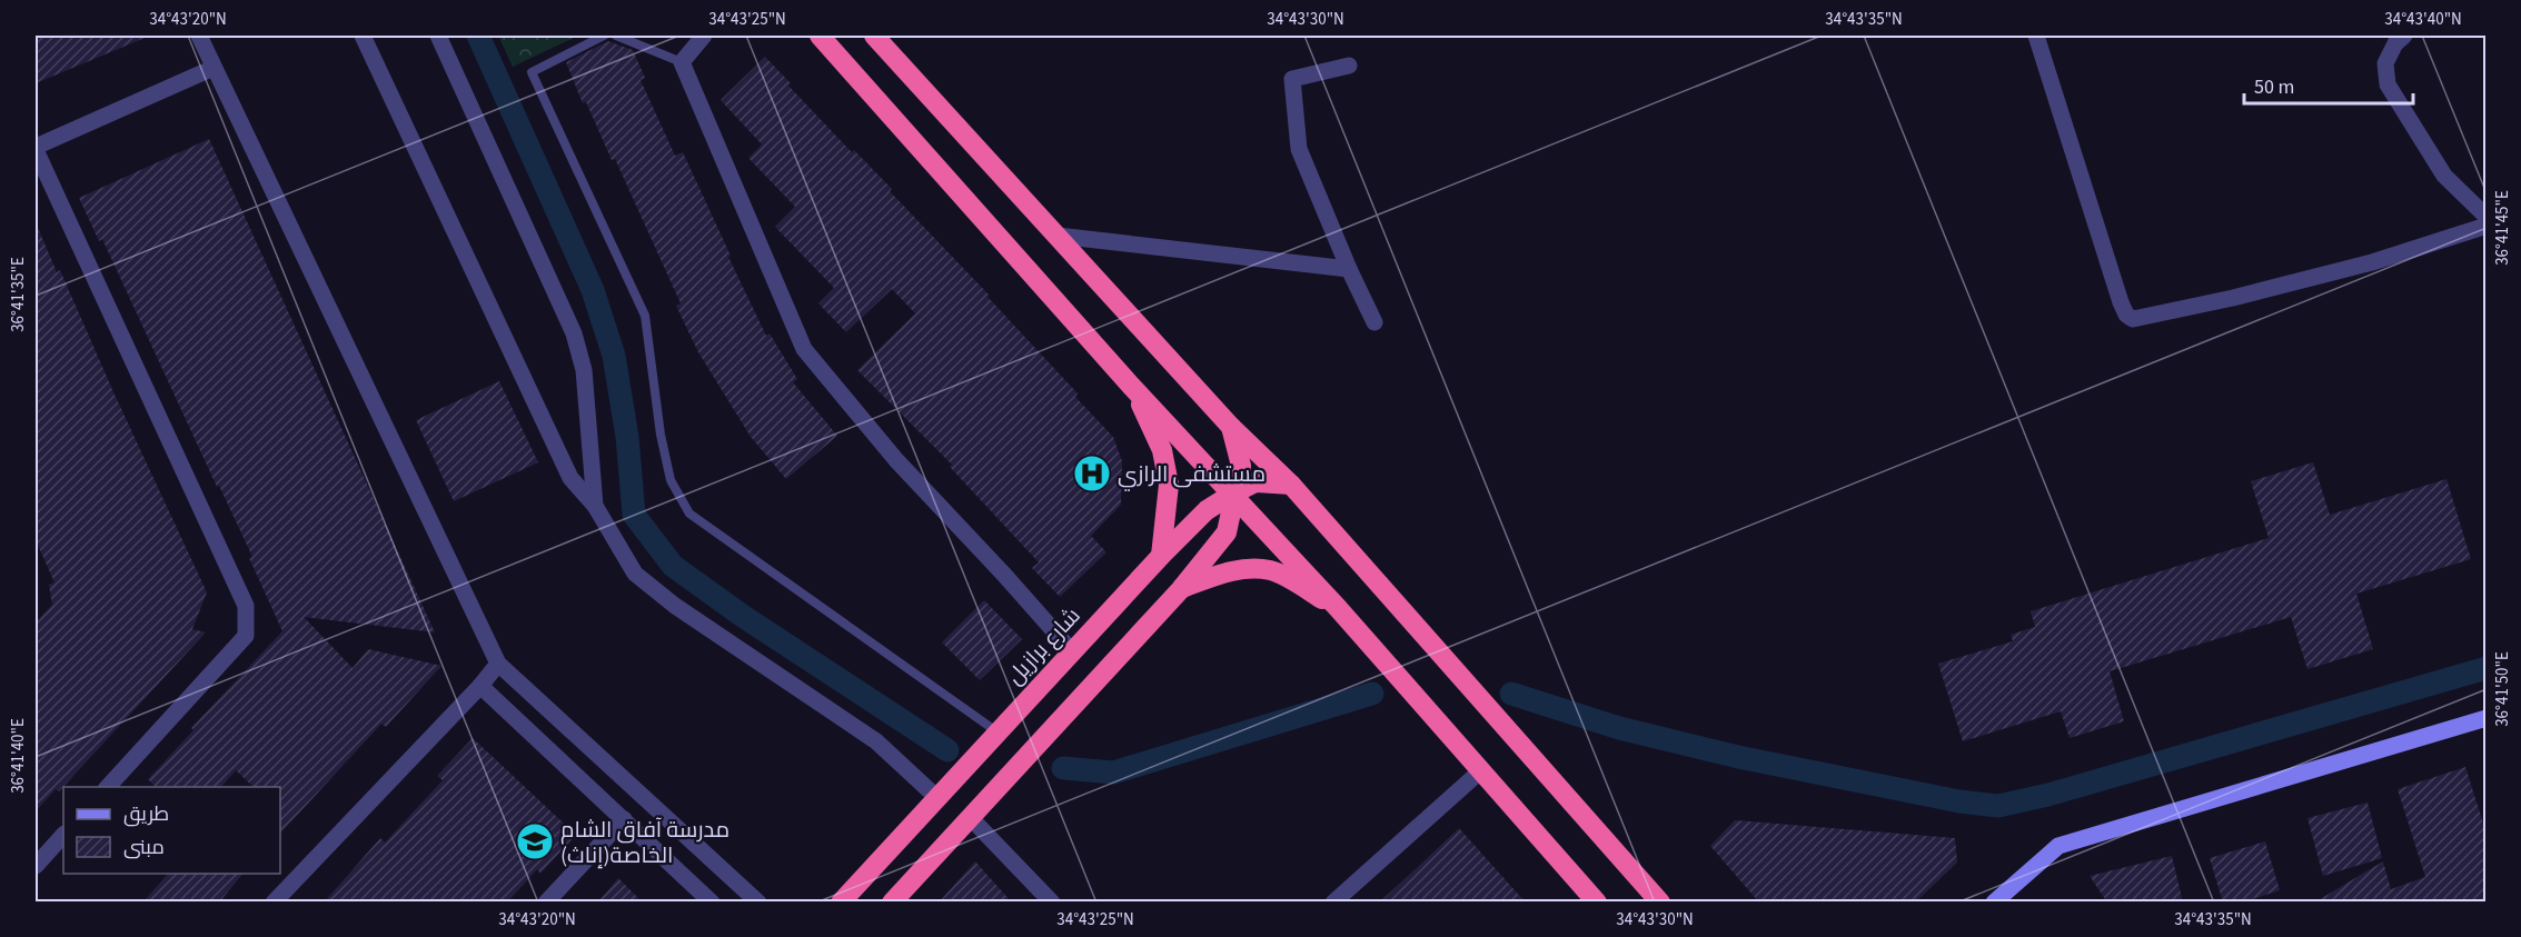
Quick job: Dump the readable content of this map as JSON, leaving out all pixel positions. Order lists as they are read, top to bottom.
{
  "streets": {
    "highway": ["شارع برازيل"]
  },
  "places": {
    "hospital": ["مستشفى الرازي"],
    "school or university": ["مدرسة آفاق الشام الخاصة(إناث)"]
  },
  "legend": ["طريق", "مبنى"],
  "scale_bar": "50 m",
  "coordinates": [
    "34°43'20\"N",
    "34°43'25\"N",
    "34°43'30\"N",
    "34°43'35\"N",
    "34°43'40\"N",
    "36°41'45\"E",
    "36°41'35\"E",
    "36°41'50\"E",
    "36°41'40\"E"
  ]
}
